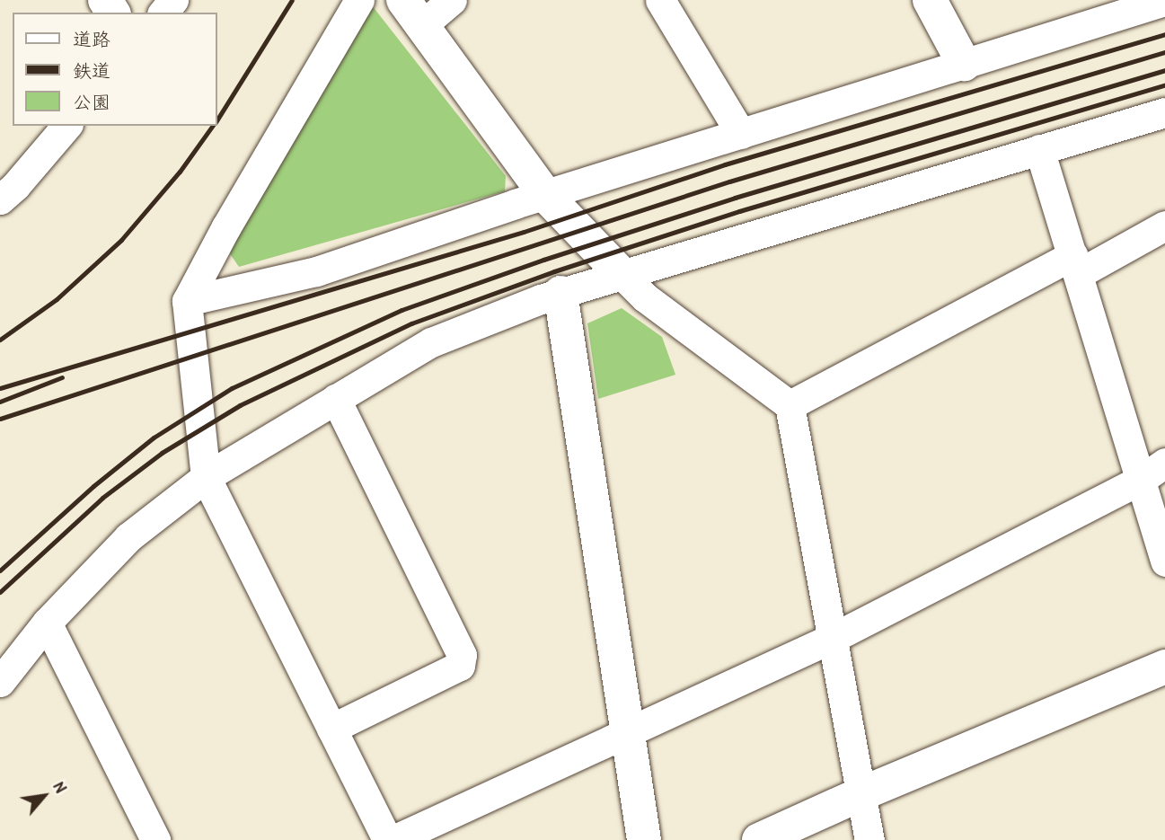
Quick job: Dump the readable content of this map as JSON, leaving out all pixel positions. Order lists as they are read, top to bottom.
{
  "legend": ["道路", "鉄道", "公園"],
  "north": "top right"
}
